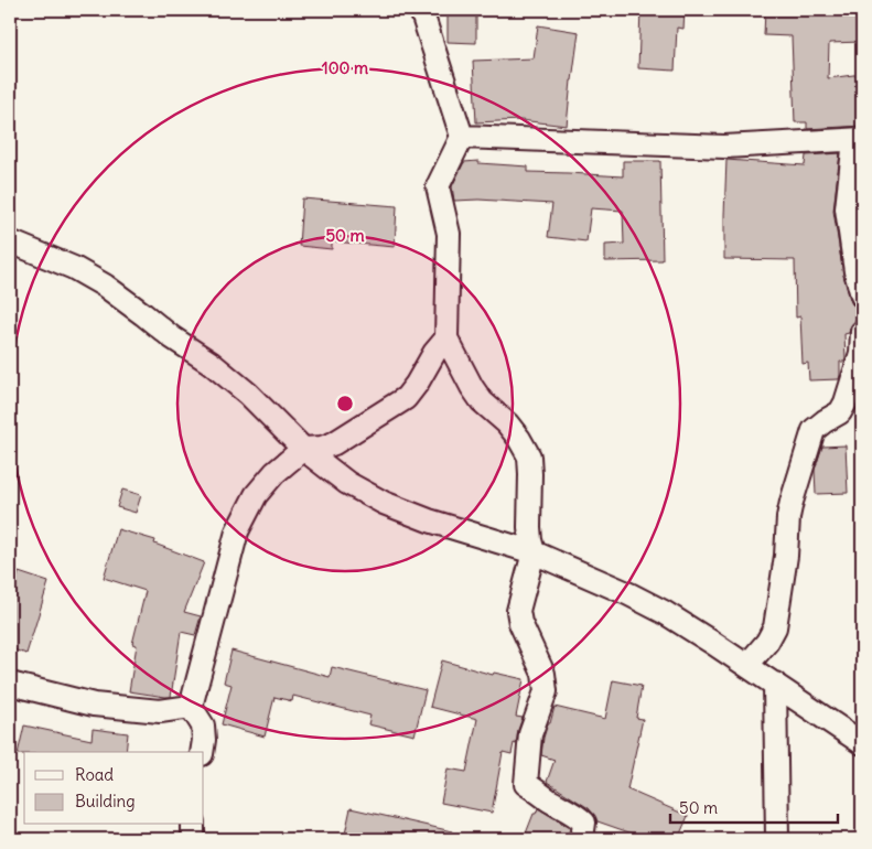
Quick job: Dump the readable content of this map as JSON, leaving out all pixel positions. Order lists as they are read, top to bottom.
{
  "legend": ["Road", "Building"],
  "scale_bar": "50 m",
  "rings": ["100 m", "50 m"]
}
